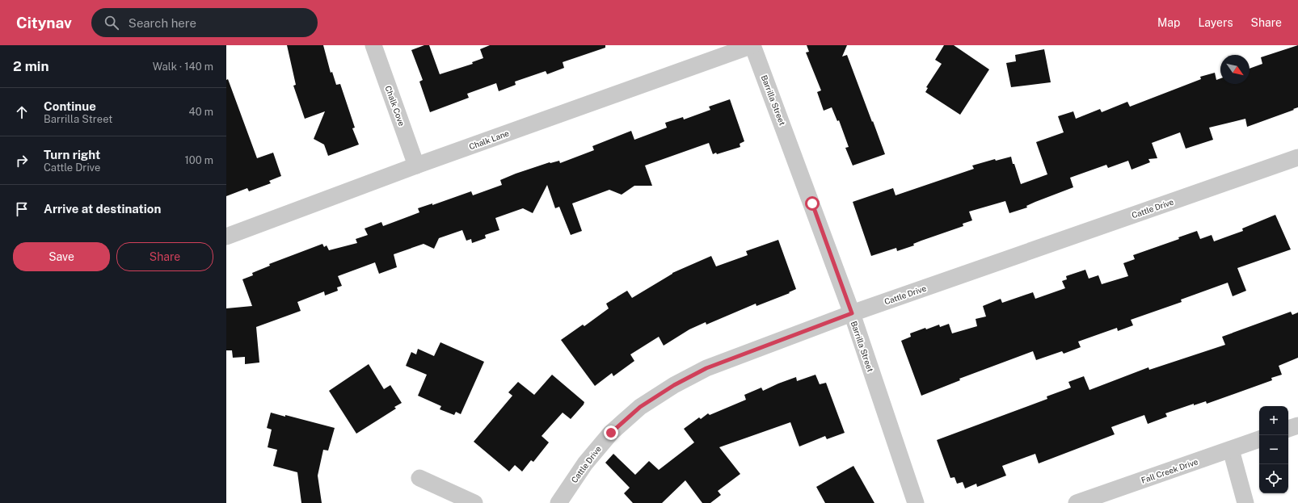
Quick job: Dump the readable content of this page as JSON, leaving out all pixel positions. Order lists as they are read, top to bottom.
{
  "streets": {
    "street": [
      "Barrilla Street",
      "Chalk Cove",
      "Chalk Lane",
      "Cattle Drive",
      "Fall Creek Drive"
    ]
  },
  "crossings": [
    ["Barrilla Street", "Chalk Lane"],
    ["Barrilla Street", "Cattle Drive"],
    ["Chalk Cove", "Chalk Lane"]
  ],
  "north": "bottom right",
  "page": {
    "header": "Citynav",
    "search": "Search here",
    "nav": ["Map", "Layers", "Share"],
    "heading": ["2 min", "Walk · 140 m"],
    "list": [
      ["Continue", "Barrilla Street", "40 m"],
      ["Turn right", "Cattle Drive", "100 m"],
      "Arrive at destination"
    ],
    "buttons": ["Save", "Share"],
    "map_buttons": ["+", "−"]
  }
}
